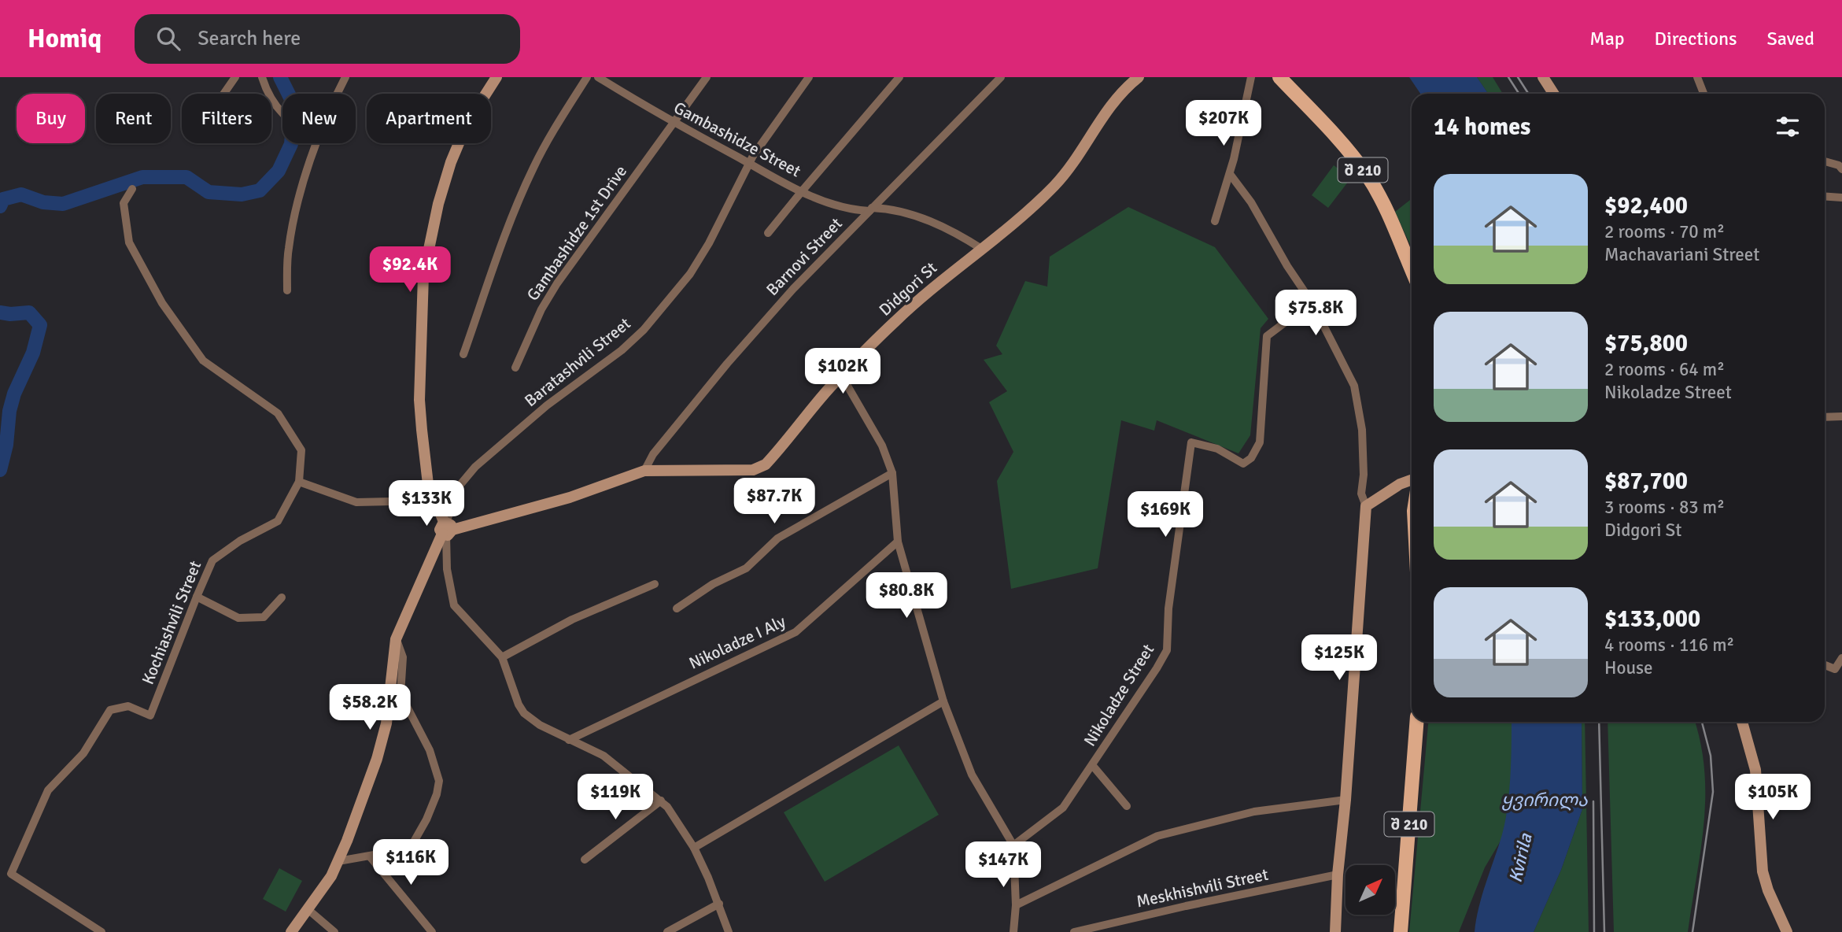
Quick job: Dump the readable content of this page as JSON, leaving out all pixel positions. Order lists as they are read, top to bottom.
{
  "streets": {
    "main road": ["შ 210"],
    "street": [
      "Gambashidze Street",
      "Gambashidze 1st Drive",
      "Barnovi Street",
      "Didgori St",
      "Baratashvili Street",
      "Kochiashvili Street",
      "Nikoladze I Aly",
      "Nikoladze Street",
      "Meskhishvili Street"
    ]
  },
  "crossings": [
    ["Gambashidze Street", "Gambashidze 1st Drive"],
    ["Gambashidze Street", "Barnovi Street"],
    ["Gambashidze Street", "Didgori St"],
    ["Gambashidze Street", "Baratashvili Street"],
    ["Barnovi Street", "Didgori St"],
    ["Didgori St", "Baratashvili Street"]
  ],
  "water": ["ყვირილა", "Kvirila"],
  "north": "top right",
  "page": {
    "header": "Homiq",
    "search": "Search here",
    "nav": ["Map", "Directions", "Saved"],
    "chip": [
      "Buy",
      "Rent",
      "Filters",
      "New",
      "Apartment"
    ],
    "heading": "14 homes",
    "price": [
      "$207K",
      "$92.4K",
      "$75.8K",
      "$102K",
      "$87.7K",
      "$133K",
      "$169K",
      "$80.8K",
      "$125K",
      "$58.2K",
      "$119K",
      "$105K",
      "$116K",
      "$147K"
    ],
    "list": [
      {
        "name": "$92,400",
        "note": "2 rooms · 70 m² · Machavariani Street"
      },
      {
        "name": "$75,800",
        "note": "2 rooms · 64 m² · Nikoladze Street"
      },
      {
        "name": "$87,700",
        "note": "3 rooms · 83 m² · Didgori St"
      },
      {
        "name": "$133,000",
        "note": "4 rooms · 116 m² · House"
      }
    ]
  }
}
